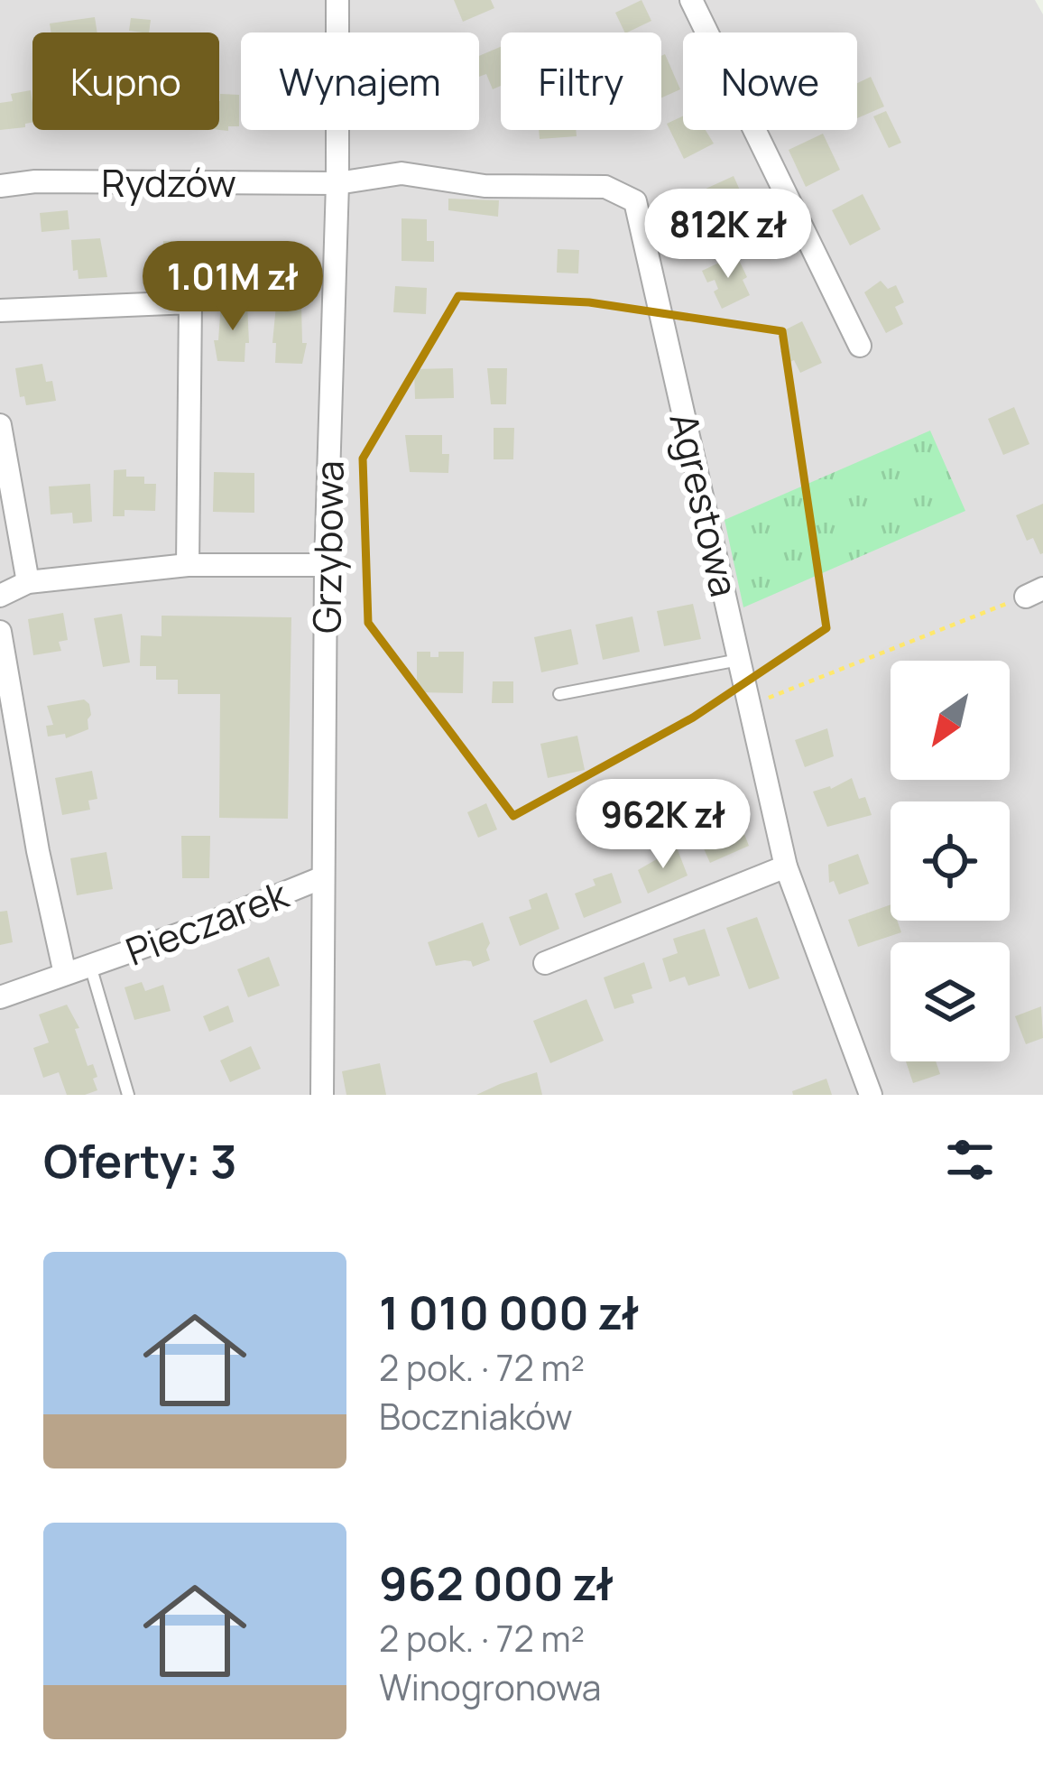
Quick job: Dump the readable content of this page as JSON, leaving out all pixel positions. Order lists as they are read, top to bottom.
{
  "streets": {
    "street": [
      "Rydzów",
      "Agrestowa",
      "Grzybowa",
      "Pieczarek"
    ]
  },
  "crossings": [
    ["Rydzów", "Agrestowa"],
    ["Rydzów", "Grzybowa"],
    ["Agrestowa", "Grzybowa"],
    ["Grzybowa", "Pieczarek"]
  ],
  "north": "bottom left",
  "page": {
    "chip": [
      "Kupno",
      "Wynajem",
      "Filtry",
      "Nowe"
    ],
    "price": ["812K zł", "1.01M zł", "962K zł"],
    "heading": "Oferty: 3",
    "list": [
      {
        "name": "1 010 000 zł",
        "note": "2 pok. · 72 m² · Boczniaków"
      },
      {
        "name": "962 000 zł",
        "note": "2 pok. · 72 m² · Winogronowa"
      }
    ]
  }
}
